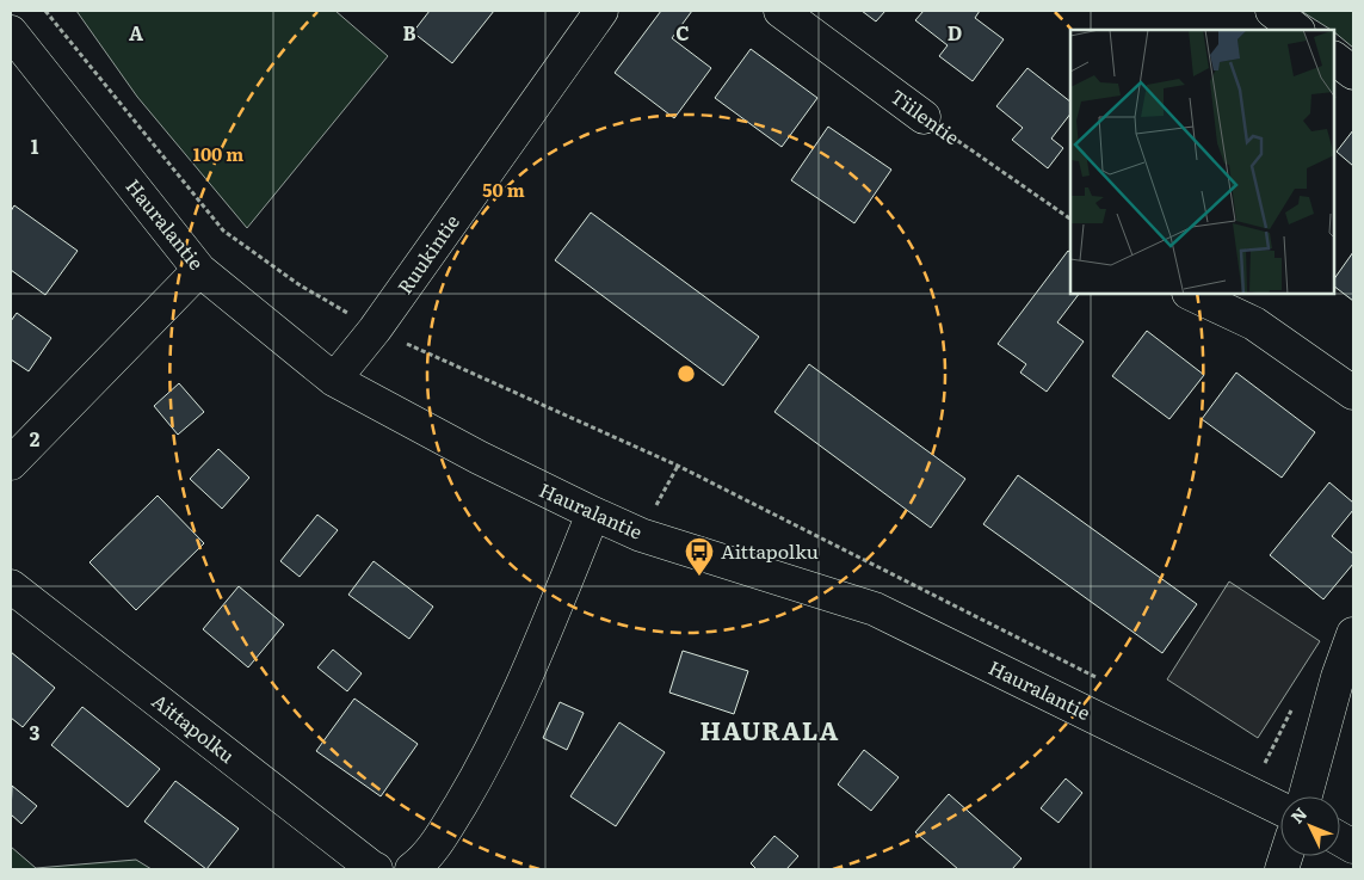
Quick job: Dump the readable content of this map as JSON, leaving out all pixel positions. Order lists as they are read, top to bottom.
{
  "streets": {
    "street": [
      "Tiilentie",
      "Hauralantie",
      "Ruukintie",
      "Aittapolku"
    ]
  },
  "crossings": [
    ["Hauralantie", "Ruukintie"]
  ],
  "districts": ["HAURALA"],
  "places": {
    "bus stop": ["Aittapolku"]
  },
  "north": "top left",
  "grid": {
    "columns": [
      "A",
      "B",
      "C",
      "D"
    ],
    "rows": ["1", "2", "3"]
  },
  "rings": ["100 m", "50 m"]
}
